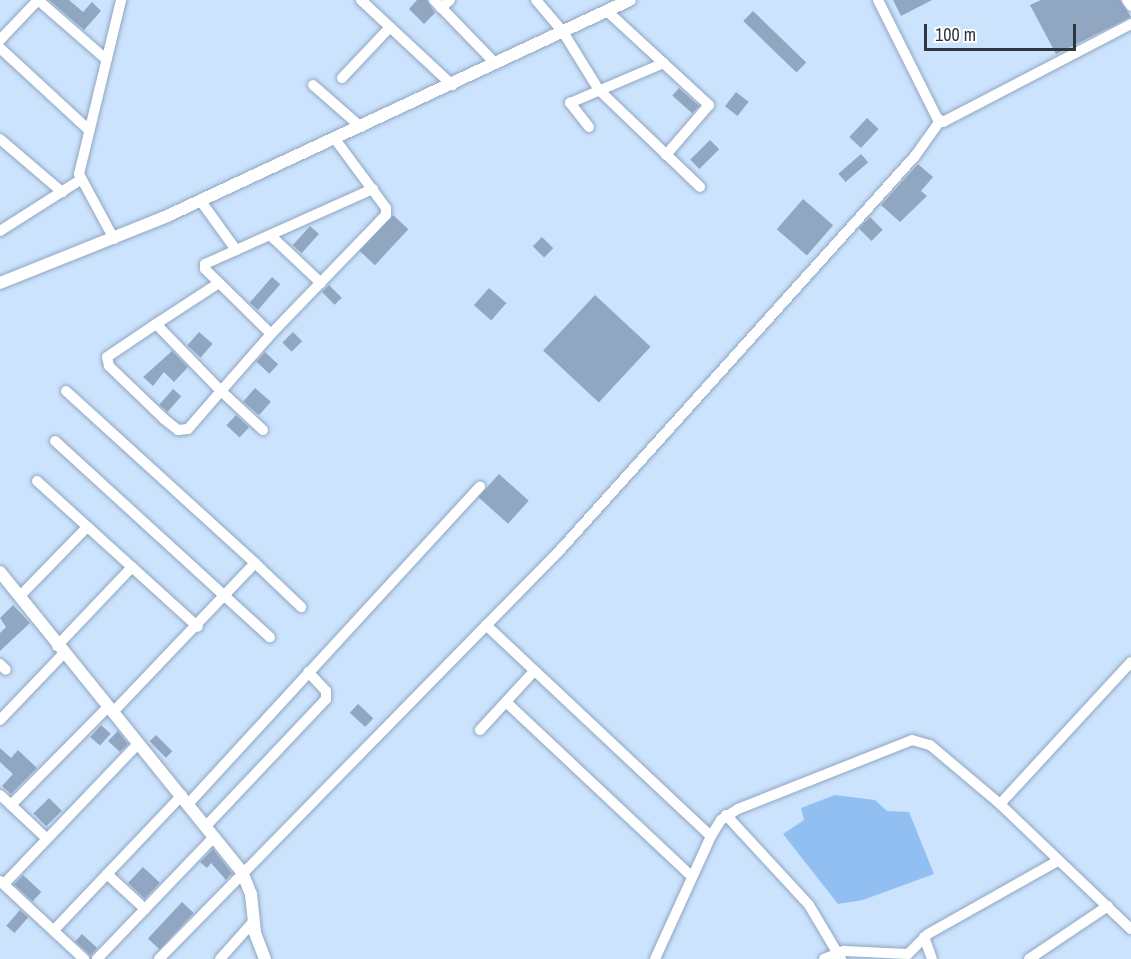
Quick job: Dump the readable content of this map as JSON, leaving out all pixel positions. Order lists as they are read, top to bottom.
{
  "scale_bar": "100 m"
}
